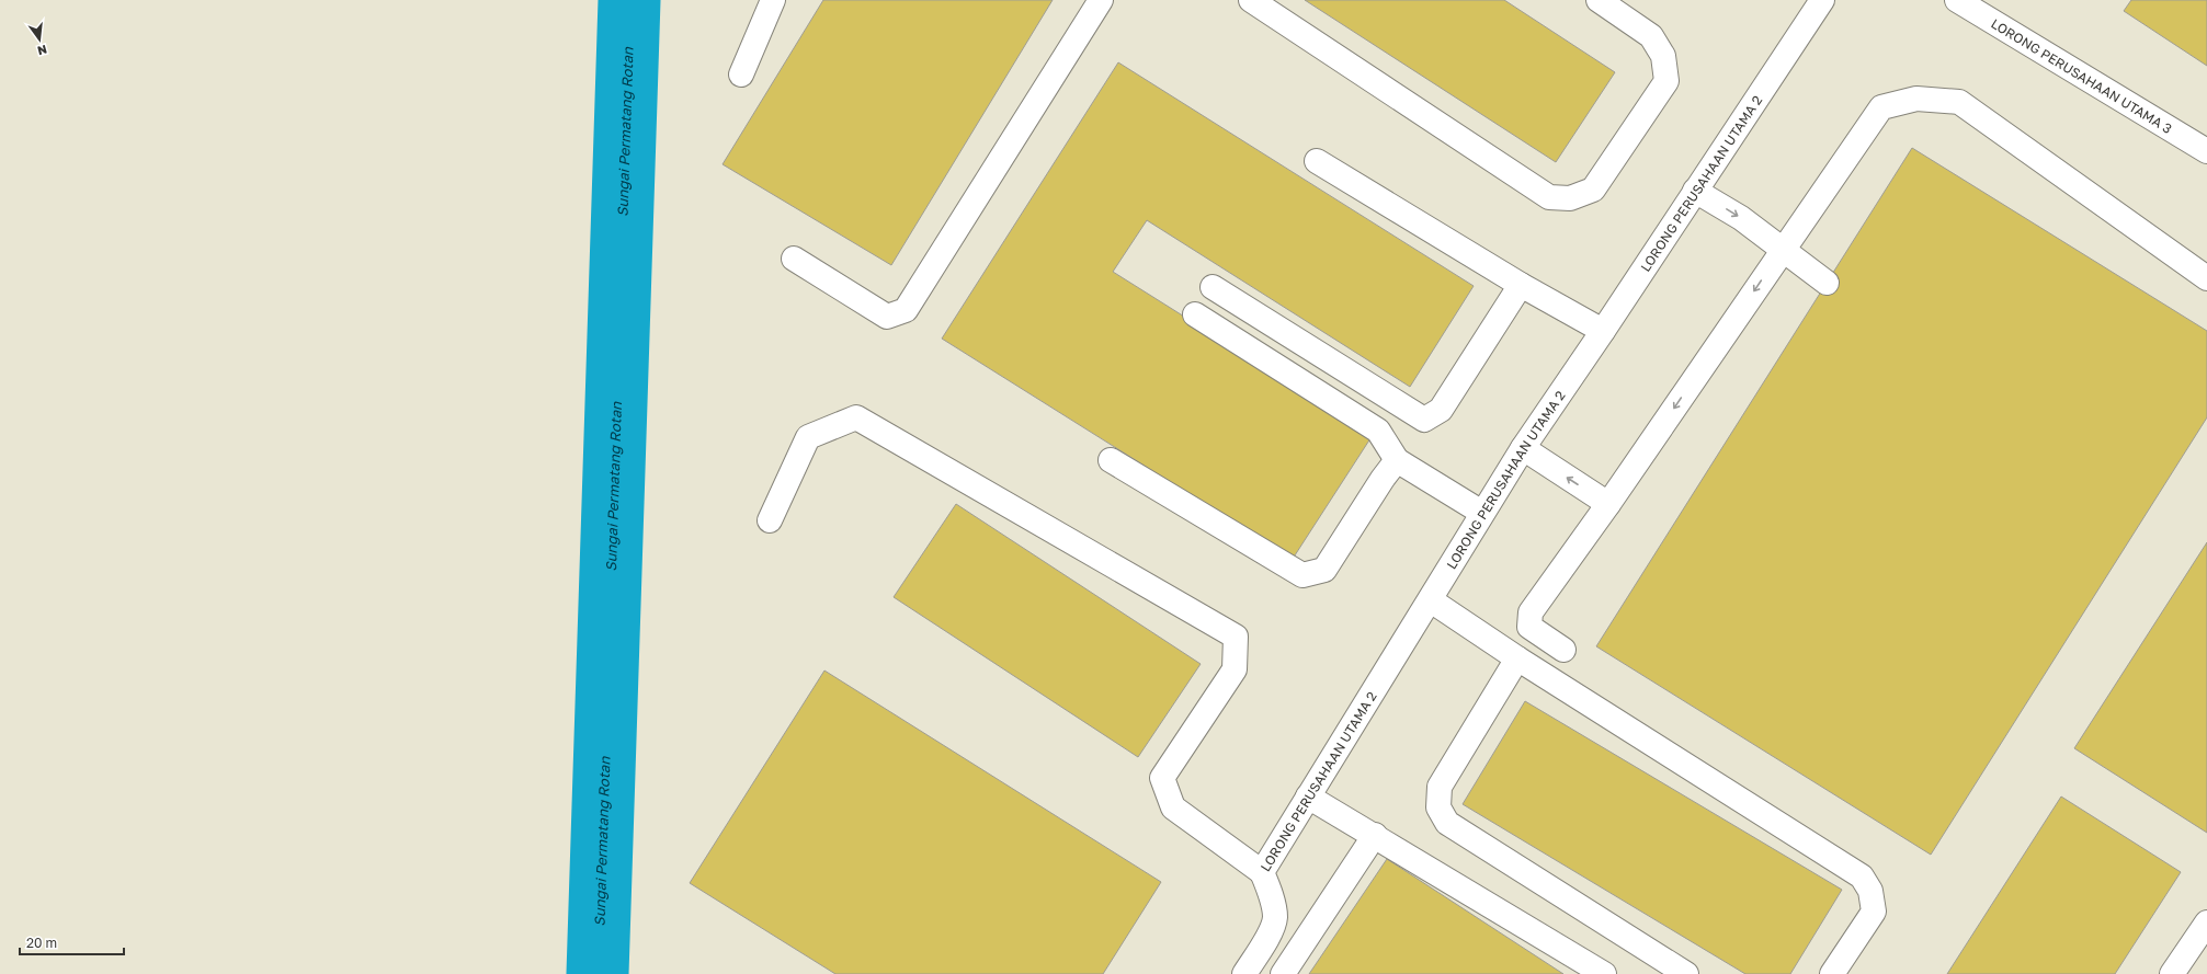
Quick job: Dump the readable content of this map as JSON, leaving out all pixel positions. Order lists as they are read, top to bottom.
{
  "streets": {
    "street": ["LORONG PERUSAHAAN UTAMA 3", "LORONG PERUSAHAAN UTAMA 2"]
  },
  "water": ["Sungai Permatang Rotan"],
  "scale_bar": "20 m",
  "north": "bottom"
}
